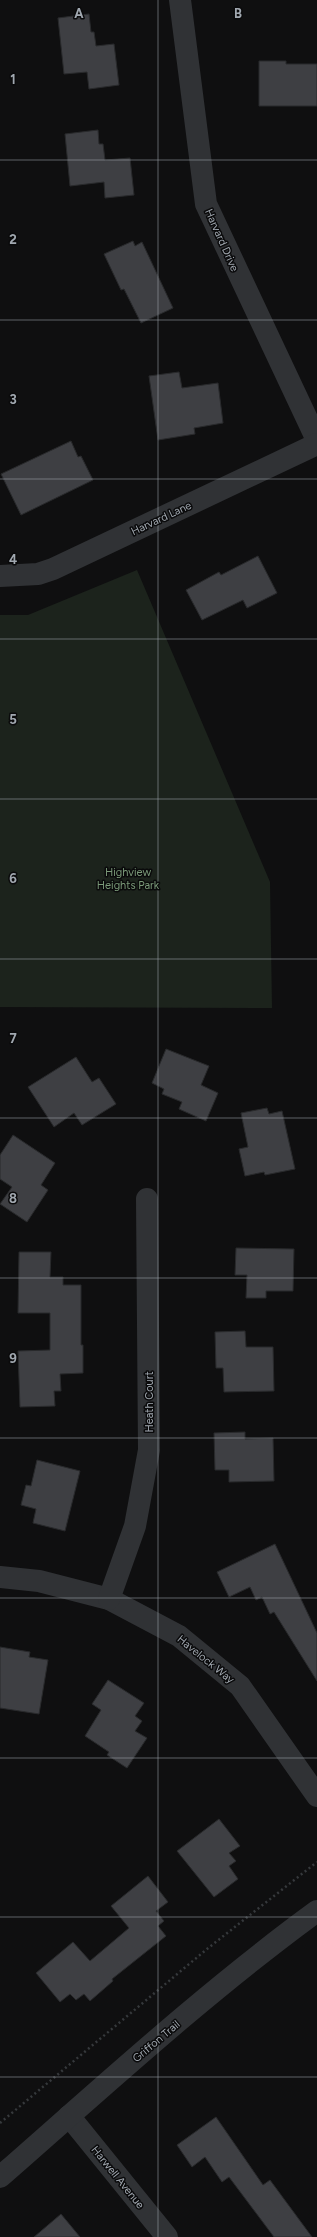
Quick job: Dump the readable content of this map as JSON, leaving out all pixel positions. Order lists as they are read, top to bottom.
{
  "streets": {
    "street": [
      "Harvard Drive",
      "Harvard Lane",
      "Heath Court",
      "Havelock Way",
      "Griffon Trail",
      "Harwell Avenue"
    ]
  },
  "crossings": [
    ["Heath Court", "Havelock Way"],
    ["Griffon Trail", "Harwell Avenue"]
  ],
  "parks": ["Highview Heights Park"],
  "grid": {
    "columns": ["A", "B"],
    "rows": [
      "1",
      "2",
      "3",
      "4",
      "5",
      "6",
      "7",
      "8",
      "9"
    ]
  }
}
